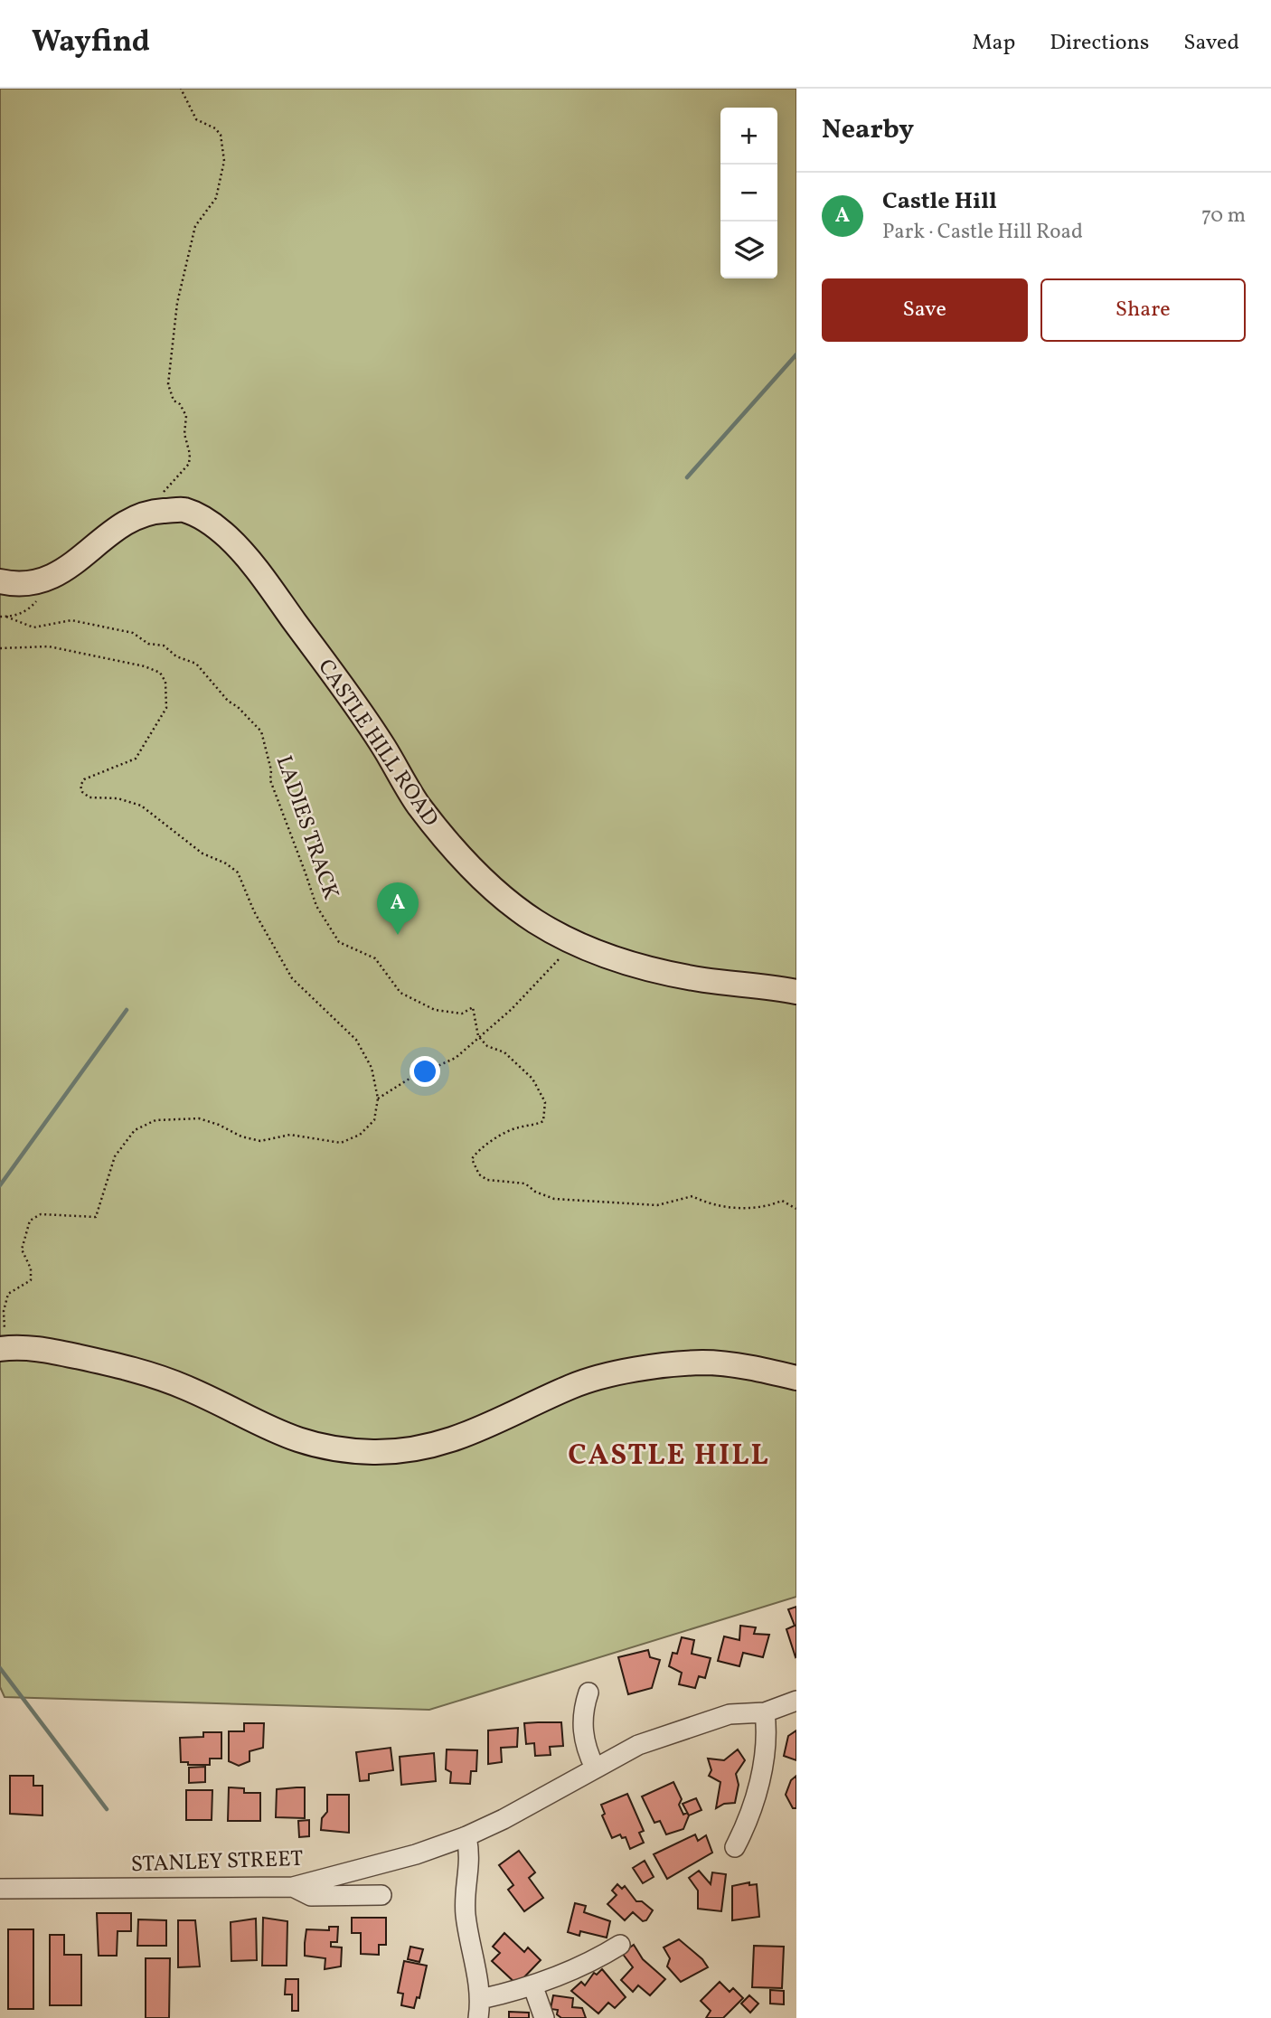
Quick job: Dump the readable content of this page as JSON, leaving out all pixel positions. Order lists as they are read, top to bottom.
{
  "streets": {
    "main road": ["CASTLE HILL ROAD"],
    "street": ["STANLEY STREET"],
    "path": ["LADIES TRACK"]
  },
  "districts": ["CASTLE HILL"],
  "page": {
    "header": "Wayfind",
    "nav": ["Map", "Directions", "Saved"],
    "heading": "Nearby",
    "map_buttons": ["+", "−"],
    "list": [
      {
        "mark": "A",
        "name": "Castle Hill",
        "note": "Park · Castle Hill Road",
        "value": "70 m"
      }
    ],
    "buttons": ["Save", "Share"],
    "pins": "A"
  }
}
